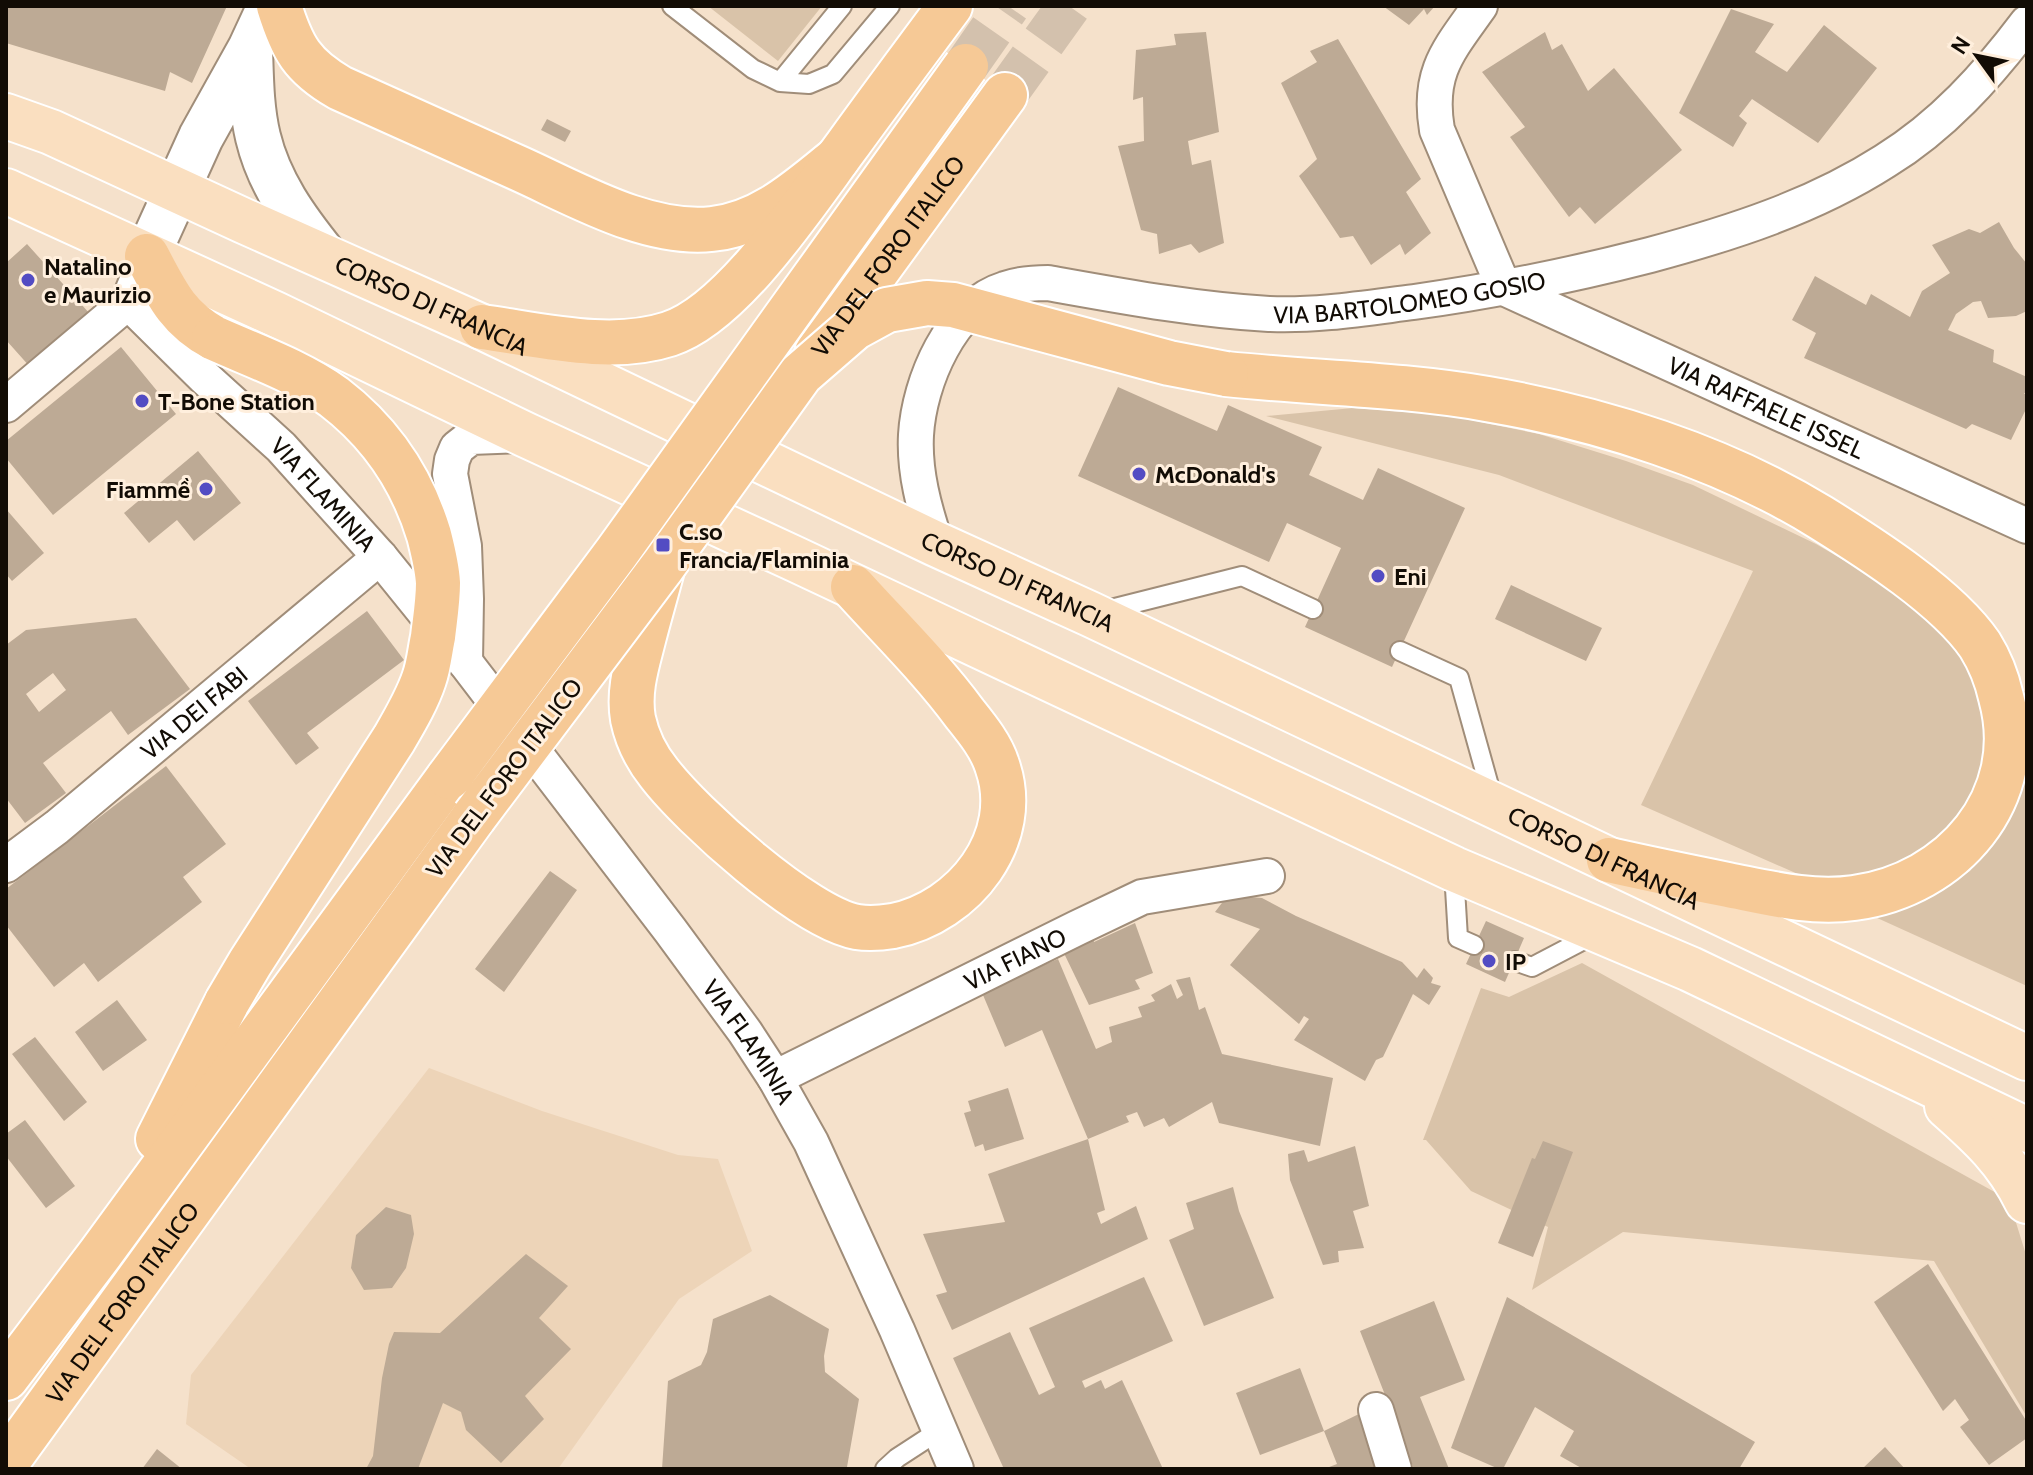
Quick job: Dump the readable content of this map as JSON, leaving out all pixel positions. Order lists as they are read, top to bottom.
{
  "streets": {
    "highway": ["VIA DEL FORO ITALICO"],
    "main road": ["CORSO DI FRANCIA"],
    "street": [
      "VIA BARTOLOMEO GOSIO",
      "VIA RAFFAELE ISSEL",
      "VIA FLAMINIA",
      "VIA DEI FABI",
      "VIA FIANO"
    ]
  },
  "crossings": [
    ["VIA BARTOLOMEO GOSIO", "CORSO DI FRANCIA"],
    ["VIA BARTOLOMEO GOSIO", "VIA RAFFAELE ISSEL"],
    ["VIA FLAMINIA", "VIA DEI FABI"],
    ["VIA FLAMINIA", "VIA FIANO"]
  ],
  "places": {
    "other": [
      "Natalino e Maurizio",
      "T-Bone Station",
      "McDonald's",
      "Fiammề",
      "Eni",
      "IP"
    ],
    "transit": ["C.so Francia/Flaminia"]
  },
  "north": "top left"
}
